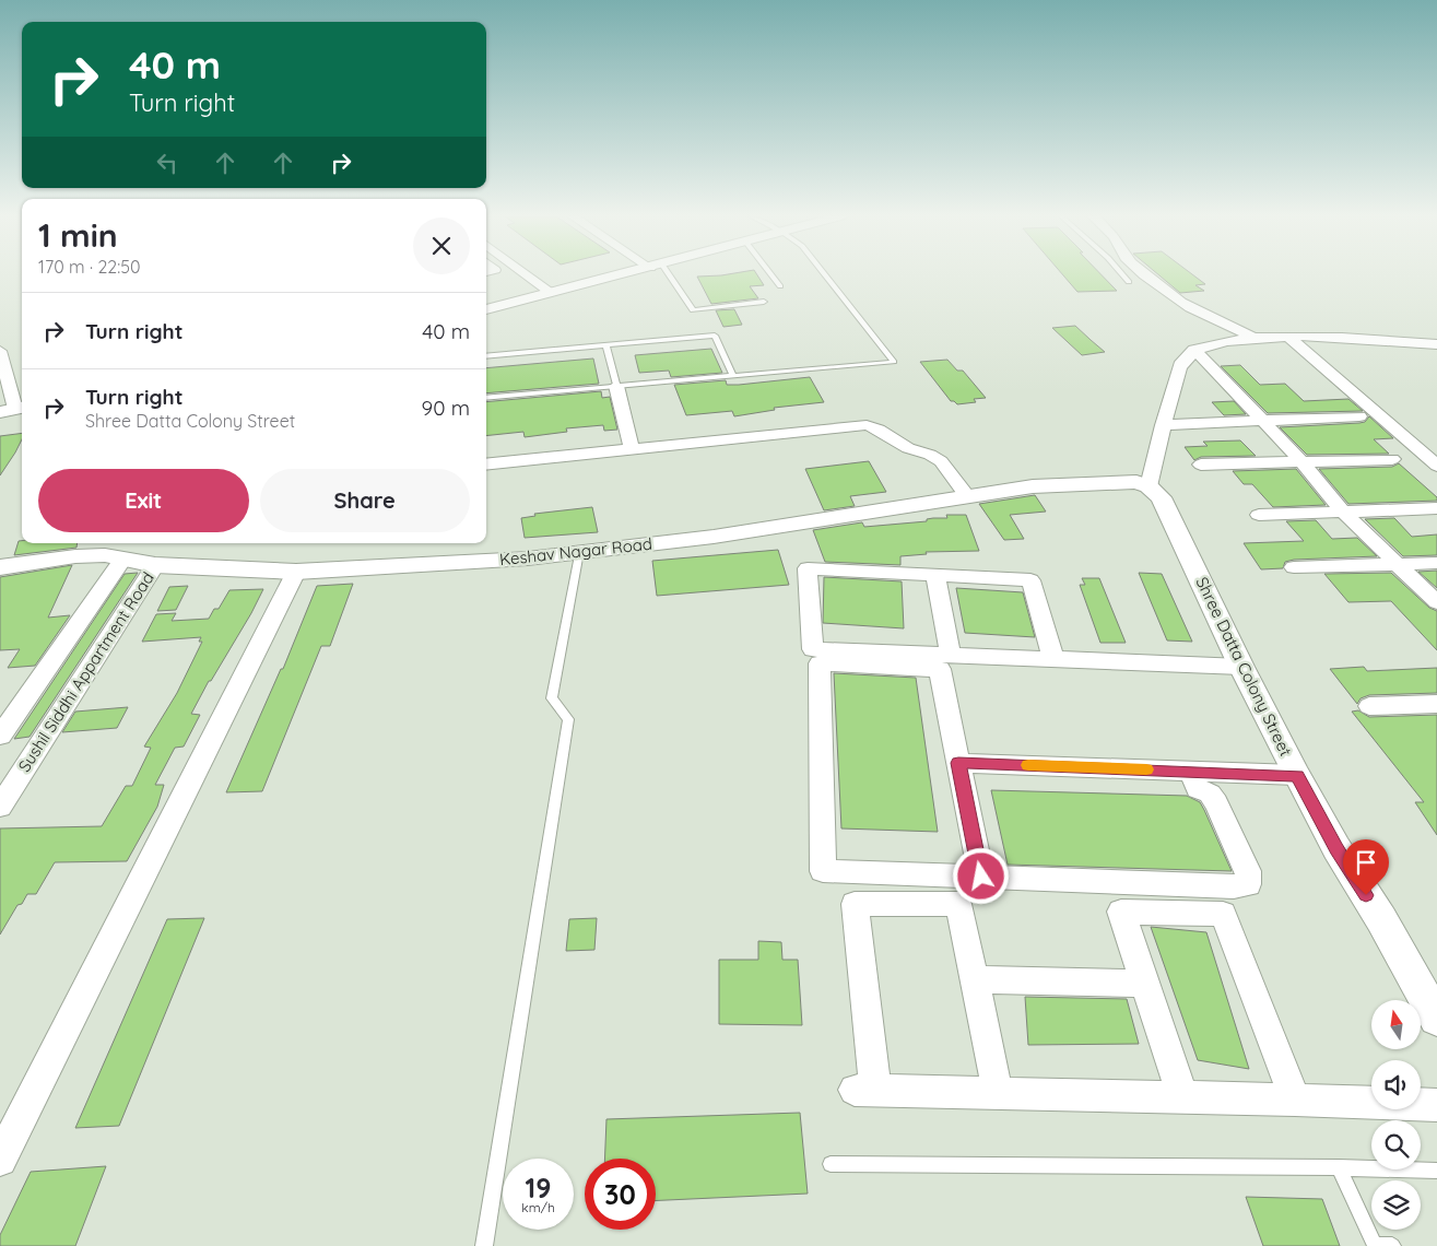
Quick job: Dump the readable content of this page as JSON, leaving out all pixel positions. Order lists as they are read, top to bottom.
{
  "streets": {
    "street": ["Keshav Nagar Road", "Shree Datta Colony Street", "Sushil Siddhi Appartment Road"]
  },
  "crossings": [
    ["Keshav Nagar Road", "Shree Datta Colony Street"],
    ["Keshav Nagar Road", "Sushil Siddhi Appartment Road"]
  ],
  "north": "top",
  "page": {
    "turn": ["40 m", "Turn right"],
    "heading": ["1 min", "170 m · 22:50"],
    "list": [
      {
        "name": "Turn right",
        "value": "40 m"
      },
      {
        "name": "Turn right",
        "note": "Shree Datta Colony Street",
        "value": "90 m"
      }
    ],
    "buttons": ["Exit", "Share"],
    "speed": "19 km/h",
    "limit": "30"
  }
}
